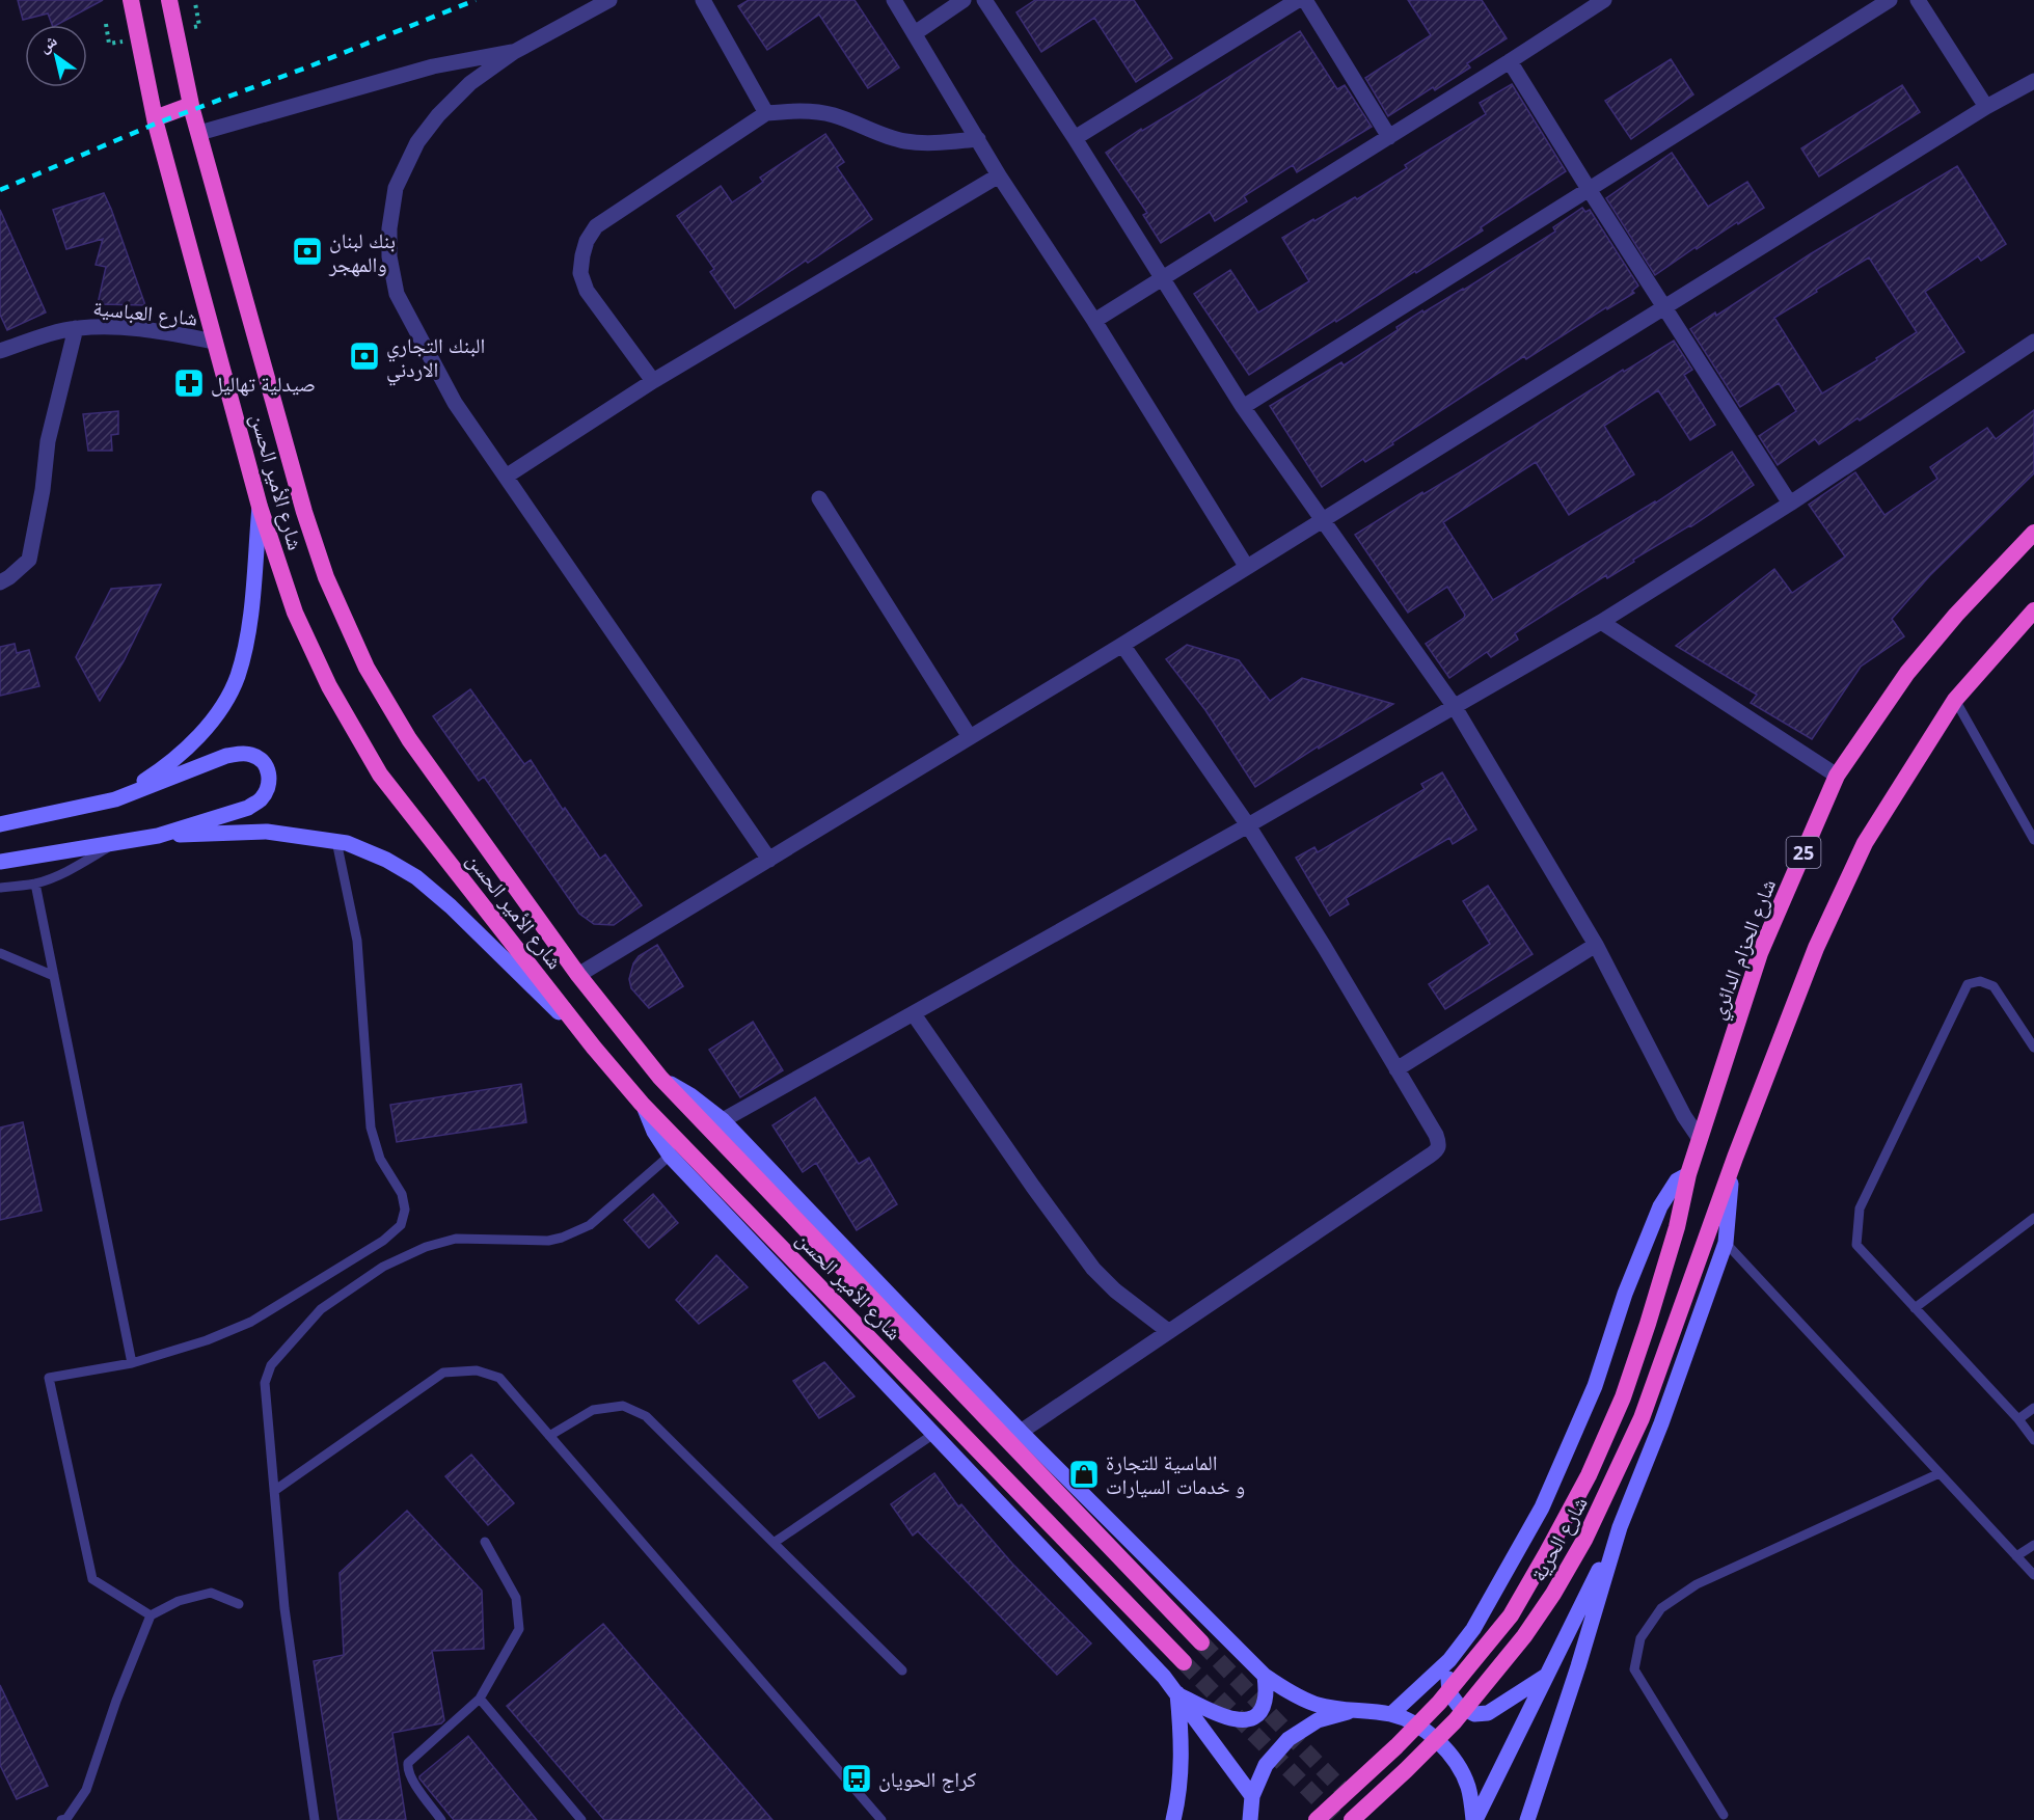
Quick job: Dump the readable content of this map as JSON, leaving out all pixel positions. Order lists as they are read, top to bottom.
{
  "streets": {
    "highway": [
      "شارع الأمير الحسن",
      "25",
      "شارع الحزام الدائري",
      "شارع الحرية"
    ],
    "street": ["شارع العباسية"]
  },
  "crossings": [
    ["شارع العباسية", "شارع الأمير الحسن"],
    ["25", "شارع الحزام الدائري"],
    ["25", "شارع الحرية"],
    ["شارع الحزام الدائري", "شارع الحرية"]
  ],
  "places": {
    "bank": ["بنك لبنان والمهجر", "البنك التجاري الاردني"],
    "pharmacy": ["صيدلية تهاليل"],
    "shop": ["الماسية للتجارة و خدمات السيارات"],
    "bus stop": ["كراج الحويان"]
  },
  "north": "top left"
}
